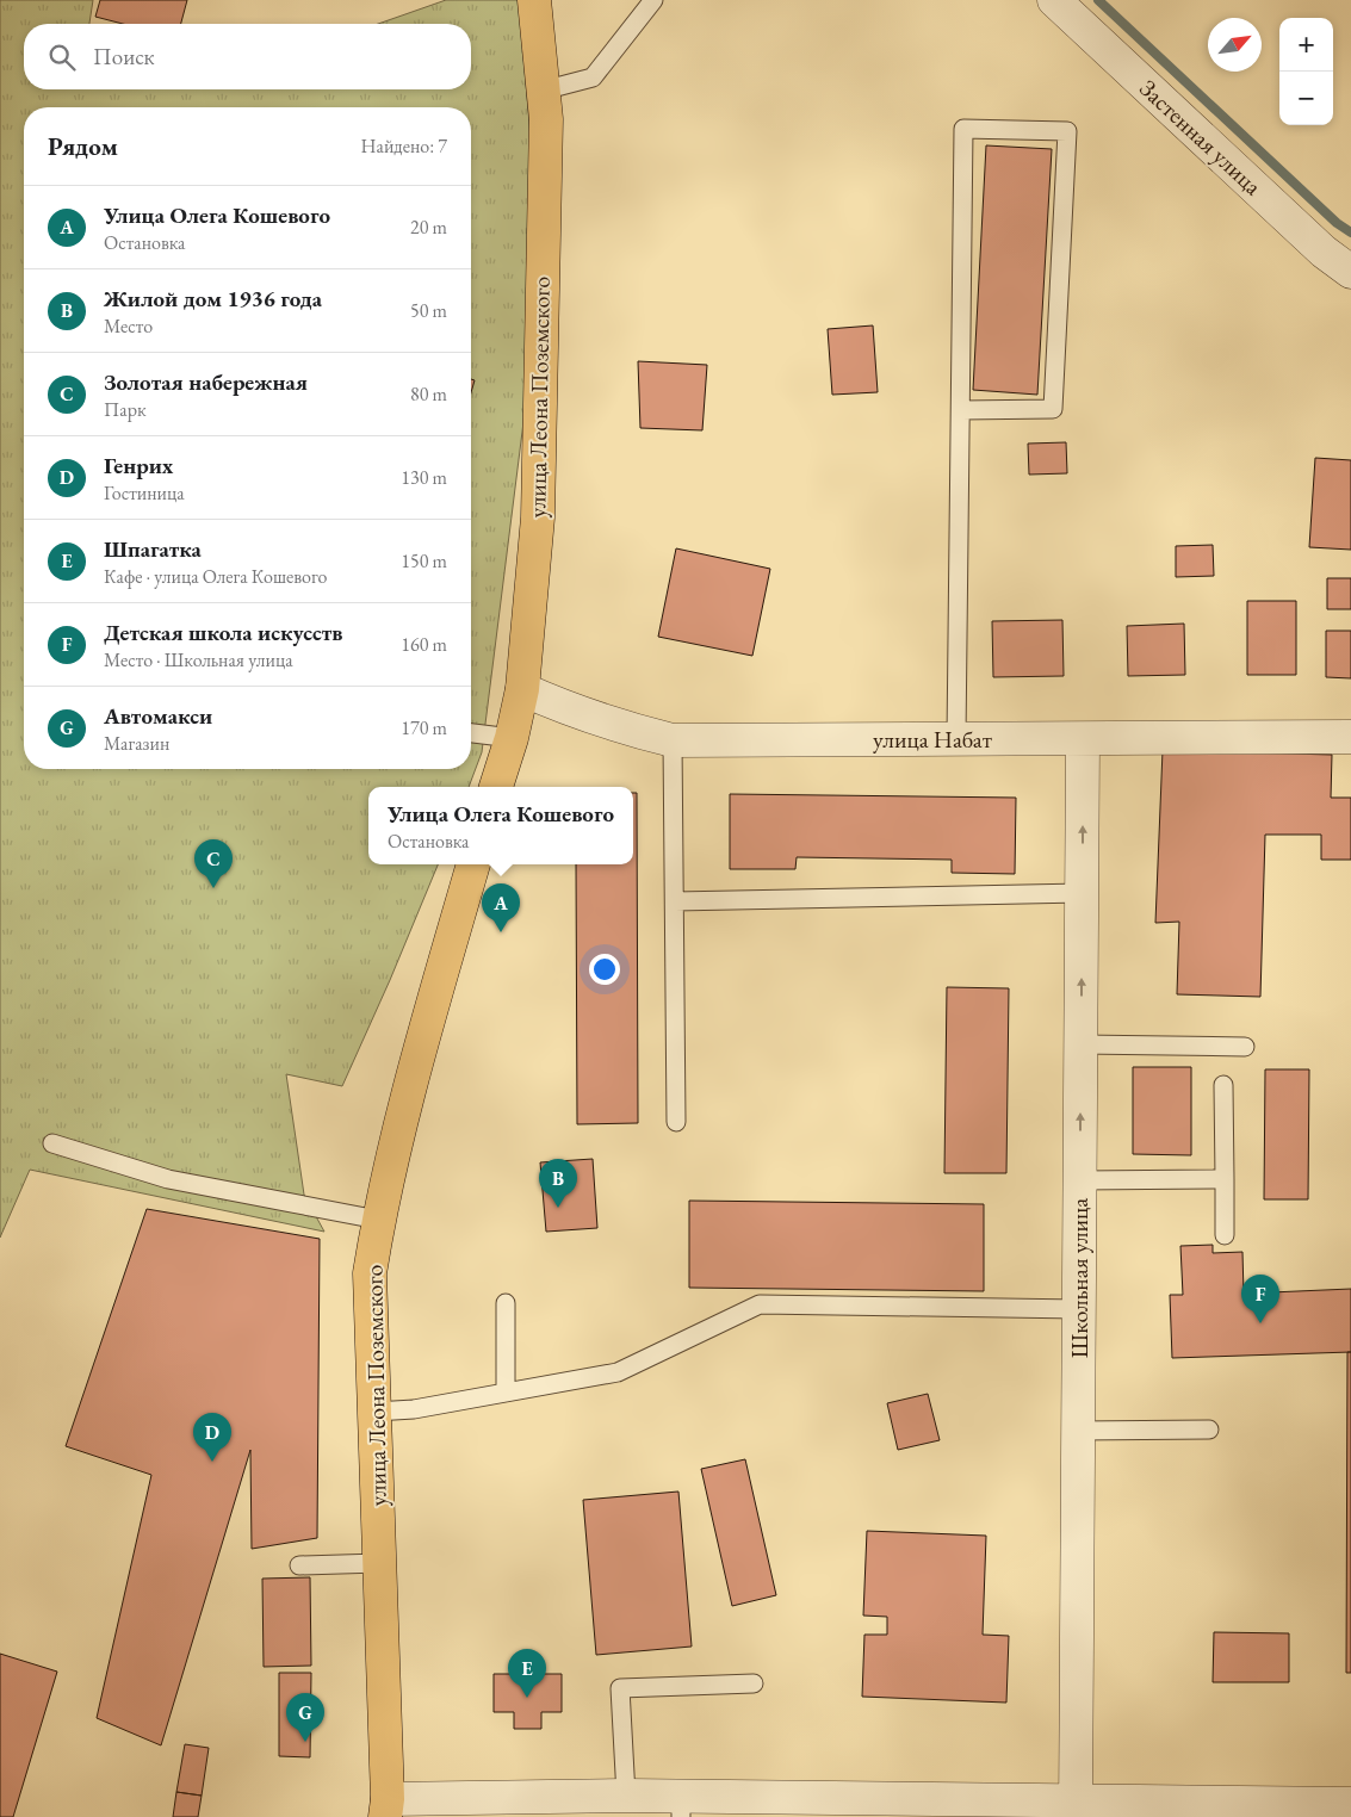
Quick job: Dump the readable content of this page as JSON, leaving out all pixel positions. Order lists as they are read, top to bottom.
{
  "streets": {
    "main road": ["улица Леона Поземского"],
    "street": ["Застенная улица", "улица Набат", "Школьная улица"]
  },
  "crossings": [
    ["улица Леона Поземского", "улица Набат"],
    ["улица Набат", "Школьная улица"]
  ],
  "one_way": ["Школьная улица"],
  "north": "top right",
  "page": {
    "map_buttons": ["+", "−"],
    "search": "Поиск",
    "heading": ["Рядом", "Найдено: 7"],
    "list": [
      {
        "mark": "A",
        "name": "Улица Олега Кошевого",
        "note": "Остановка",
        "value": "20 m"
      },
      {
        "mark": "B",
        "name": "Жилой дом 1936 года",
        "note": "Место",
        "value": "50 m"
      },
      {
        "mark": "C",
        "name": "Золотая набережная",
        "note": "Парк",
        "value": "80 m"
      },
      {
        "mark": "D",
        "name": "Генрих",
        "note": "Гостиница",
        "value": "130 m"
      },
      {
        "mark": "E",
        "name": "Шпагатка",
        "note": "Кафе · улица Олега Кошевого",
        "value": "150 m"
      },
      {
        "mark": "F",
        "name": "Детская школа искусств",
        "note": "Место · Школьная улица",
        "value": "160 m"
      },
      {
        "mark": "G",
        "name": "Автомакси",
        "note": "Магазин",
        "value": "170 m"
      }
    ],
    "popup": ["Улица Олега Кошевого", "Остановка"],
    "pins": [
      "C",
      "A",
      "B",
      "F",
      "D",
      "E",
      "G"
    ]
  }
}
